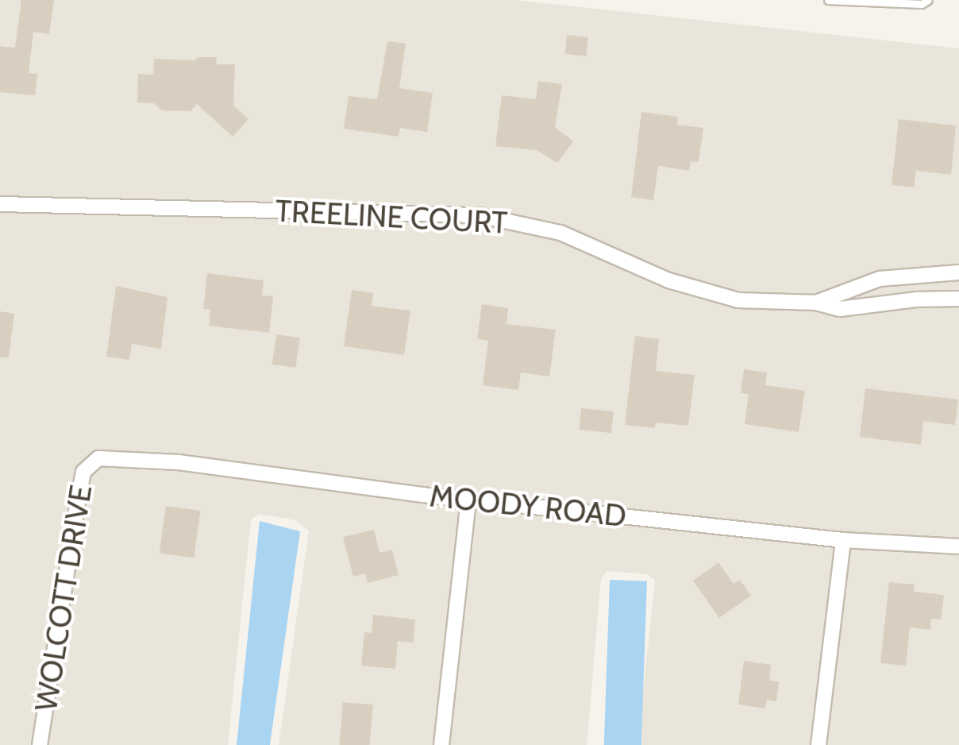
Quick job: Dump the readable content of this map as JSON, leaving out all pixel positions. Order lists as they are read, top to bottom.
{
  "streets": {
    "street": ["TREELINE COURT", "MOODY ROAD", "WOLCOTT DRIVE"]
  },
  "crossings": [
    ["MOODY ROAD", "WOLCOTT DRIVE"]
  ]
}
